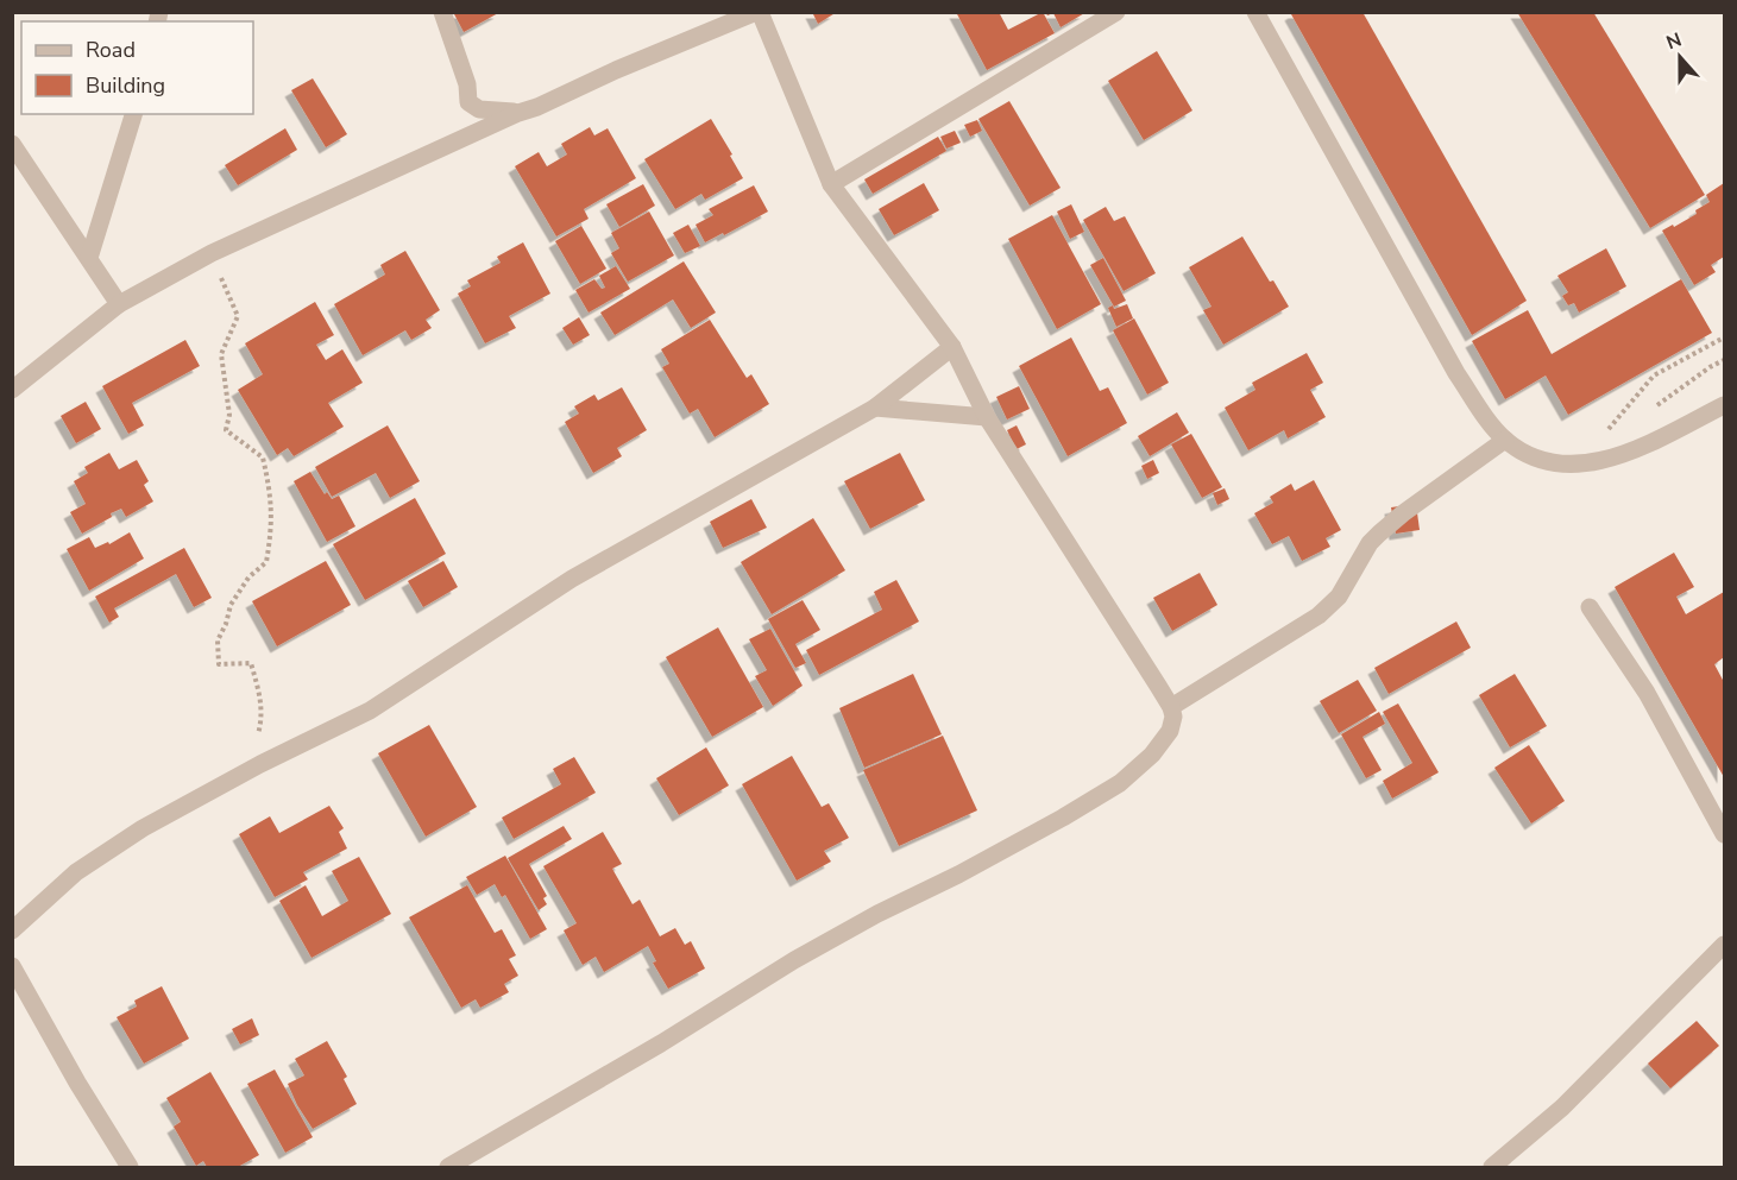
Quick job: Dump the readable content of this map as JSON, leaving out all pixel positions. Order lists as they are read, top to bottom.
{
  "legend": ["Road", "Building"],
  "north": "top"
}
